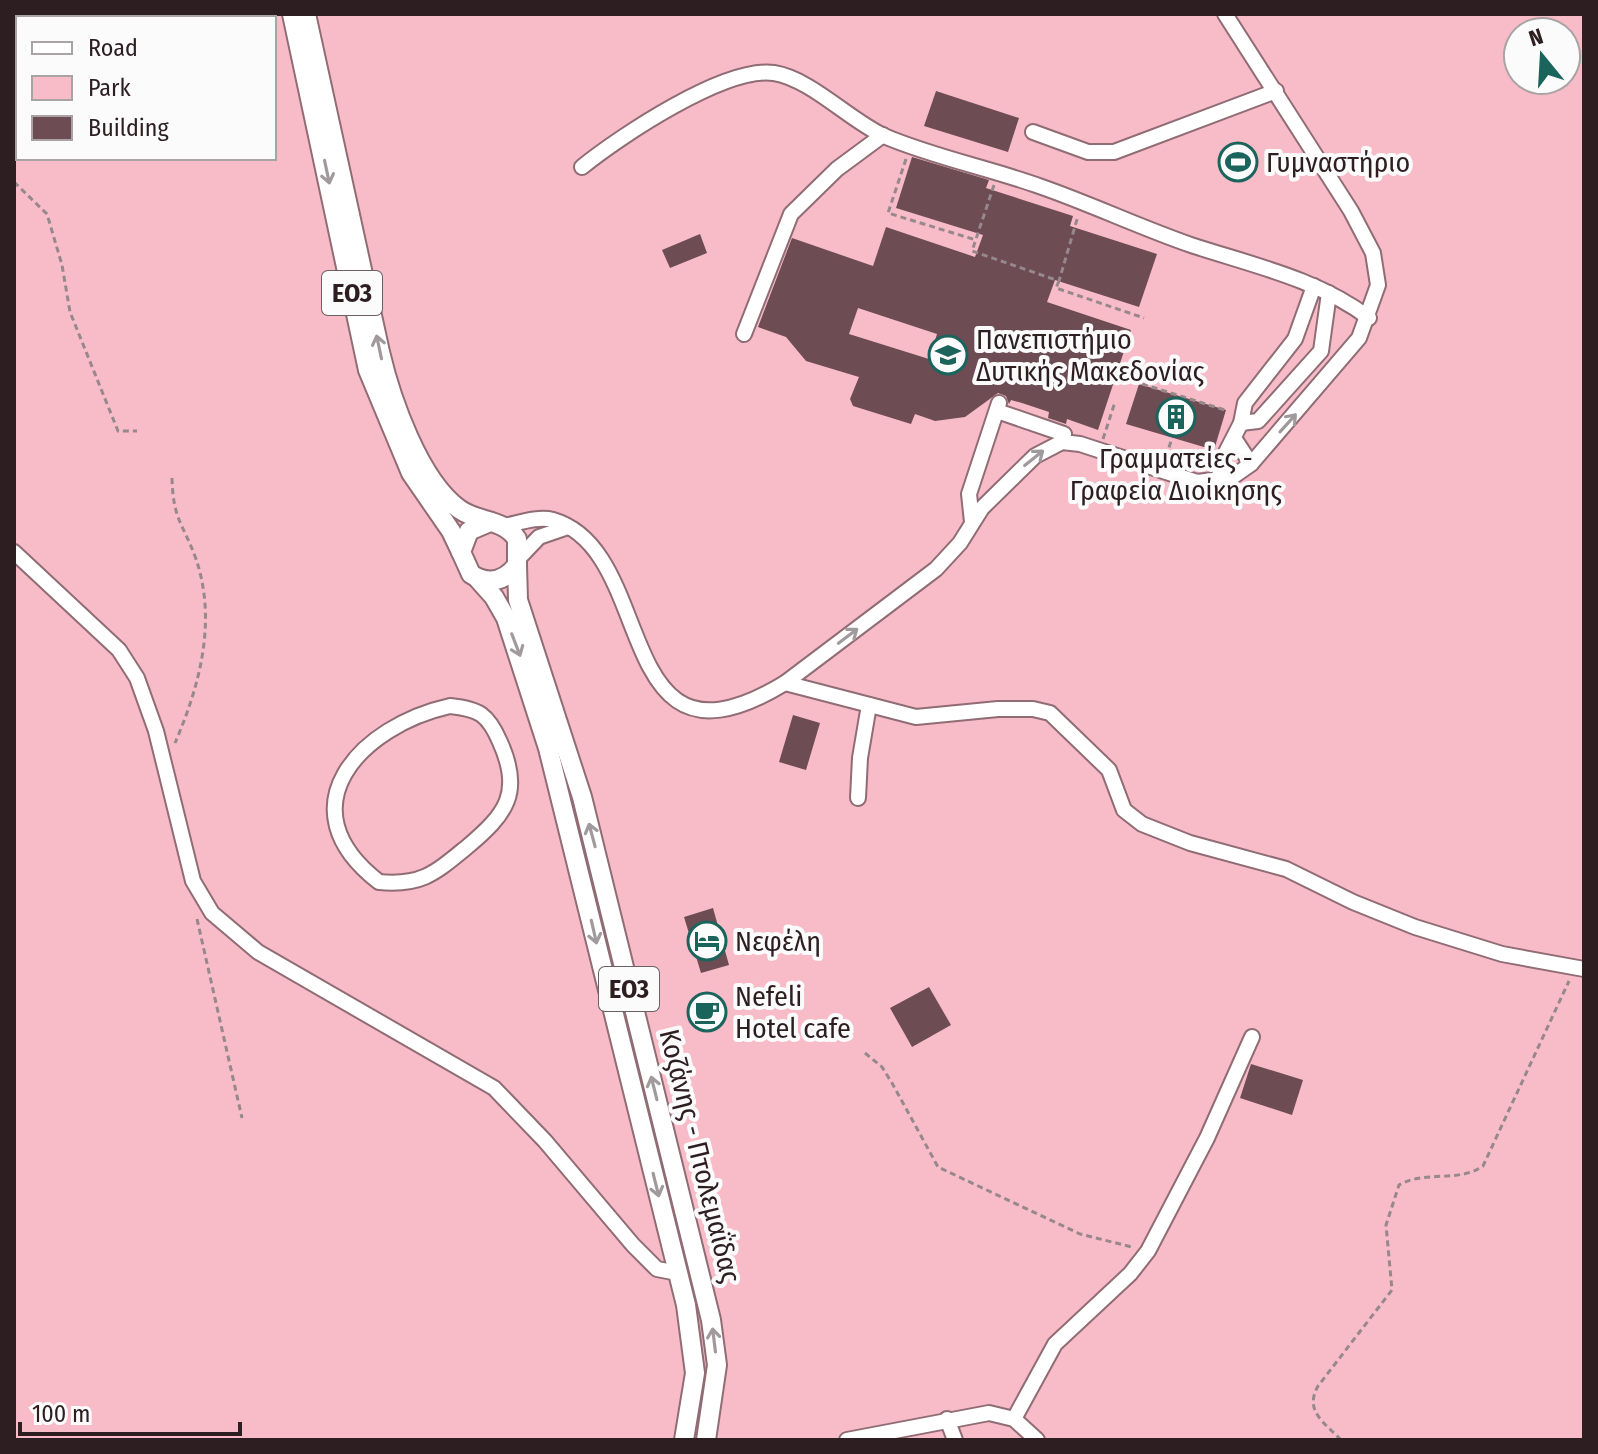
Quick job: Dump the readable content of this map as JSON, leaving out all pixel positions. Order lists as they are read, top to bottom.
{
  "streets": {
    "main road": ["ΕΟ3", "Κοζάνης - Πτολεμαΐδας"]
  },
  "crossings": [
    ["ΕΟ3", "Κοζάνης - Πτολεμαΐδας"]
  ],
  "places": {
    "sports": ["Γυμναστήριο"],
    "school or university": ["Πανεπιστήμιο Δυτικής Μακεδονίας"],
    "building": ["Γραμματείες - Γραφεία Διοίκησης"],
    "hotel": ["Νεφέλη"],
    "cafe": ["Nefeli Hotel cafe"]
  },
  "legend": ["Road", "Park", "Building"],
  "scale_bar": "100 m",
  "north": "top"
}
